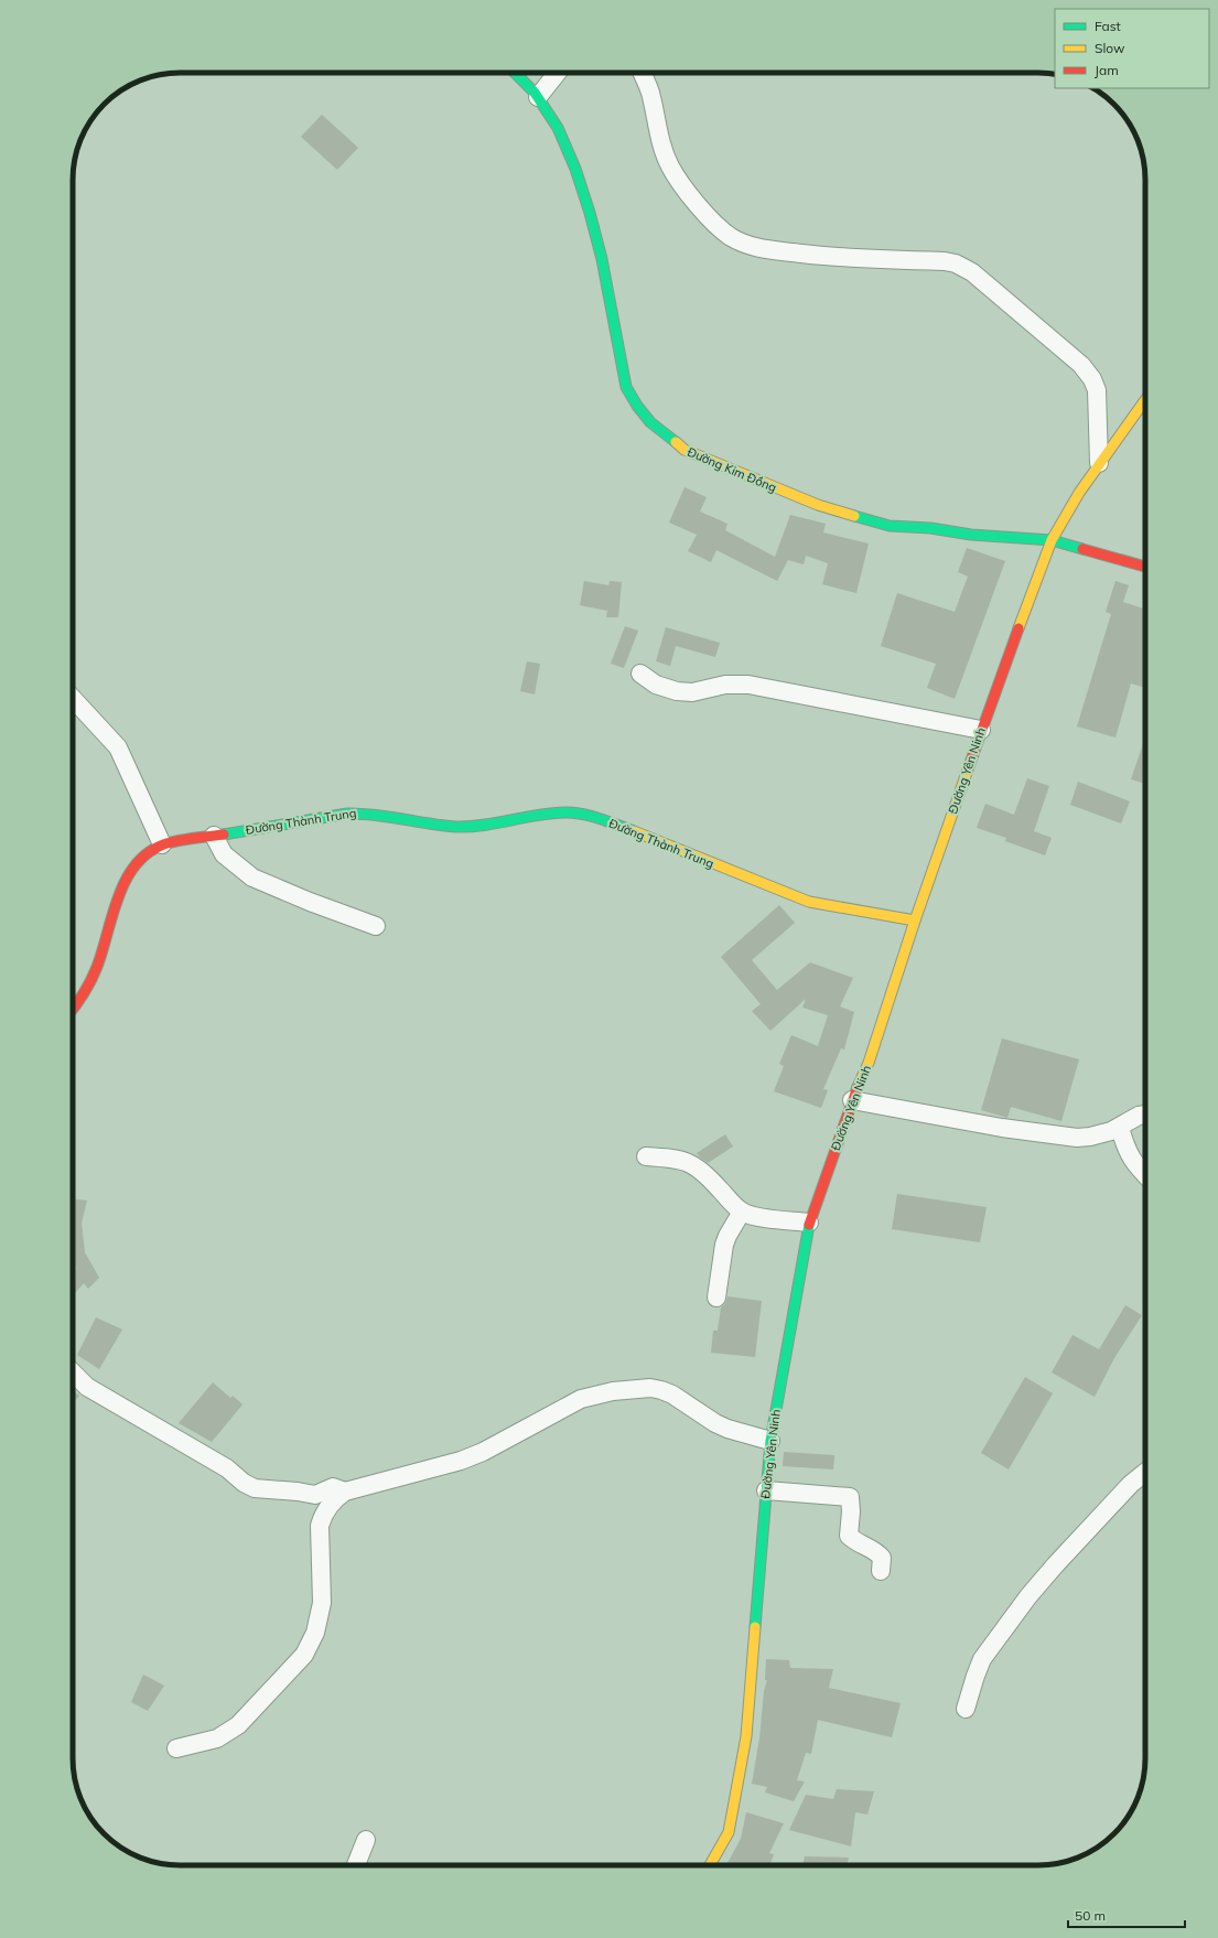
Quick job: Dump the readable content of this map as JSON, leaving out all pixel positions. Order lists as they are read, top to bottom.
{
  "streets": {
    "street": ["Đường Kim Đồng", "Đường Yên Ninh", "Đường Thành Trung"]
  },
  "crossings": [
    ["Đường Kim Đồng", "Đường Yên Ninh"],
    ["Đường Yên Ninh", "Đường Thành Trung"]
  ],
  "legend": ["Fast", "Slow", "Jam"],
  "scale_bar": "50 m"
}
